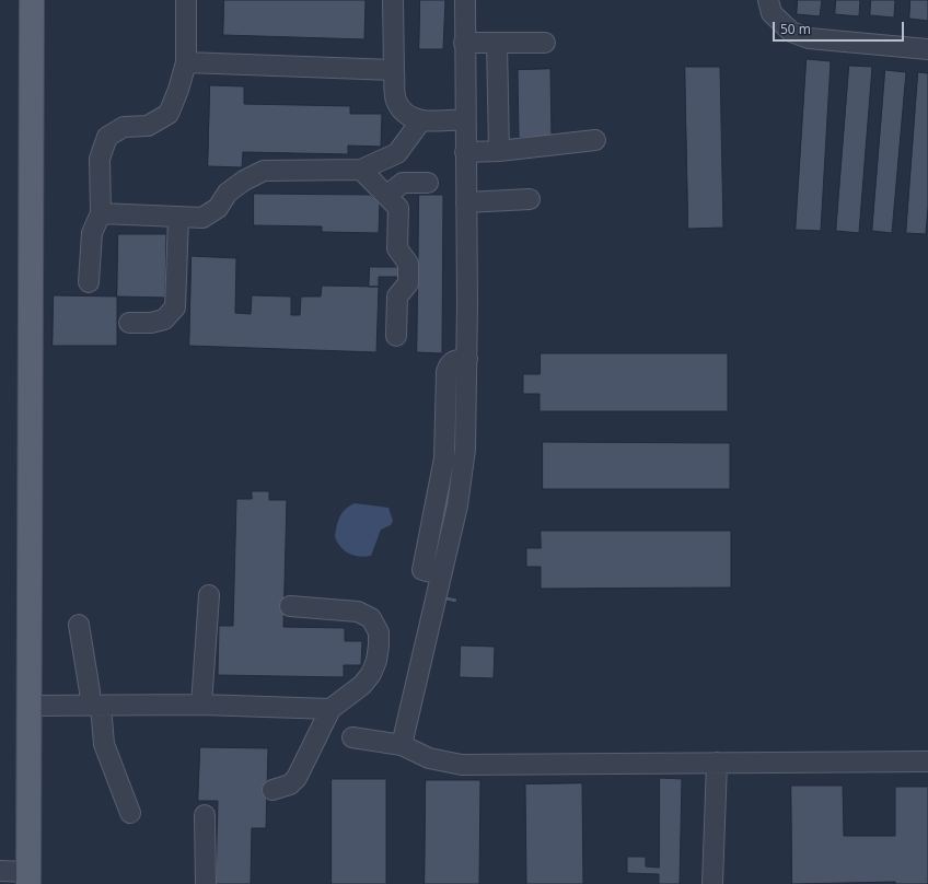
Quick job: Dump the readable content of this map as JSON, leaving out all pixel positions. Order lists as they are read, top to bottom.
{
  "scale_bar": "50 m"
}
